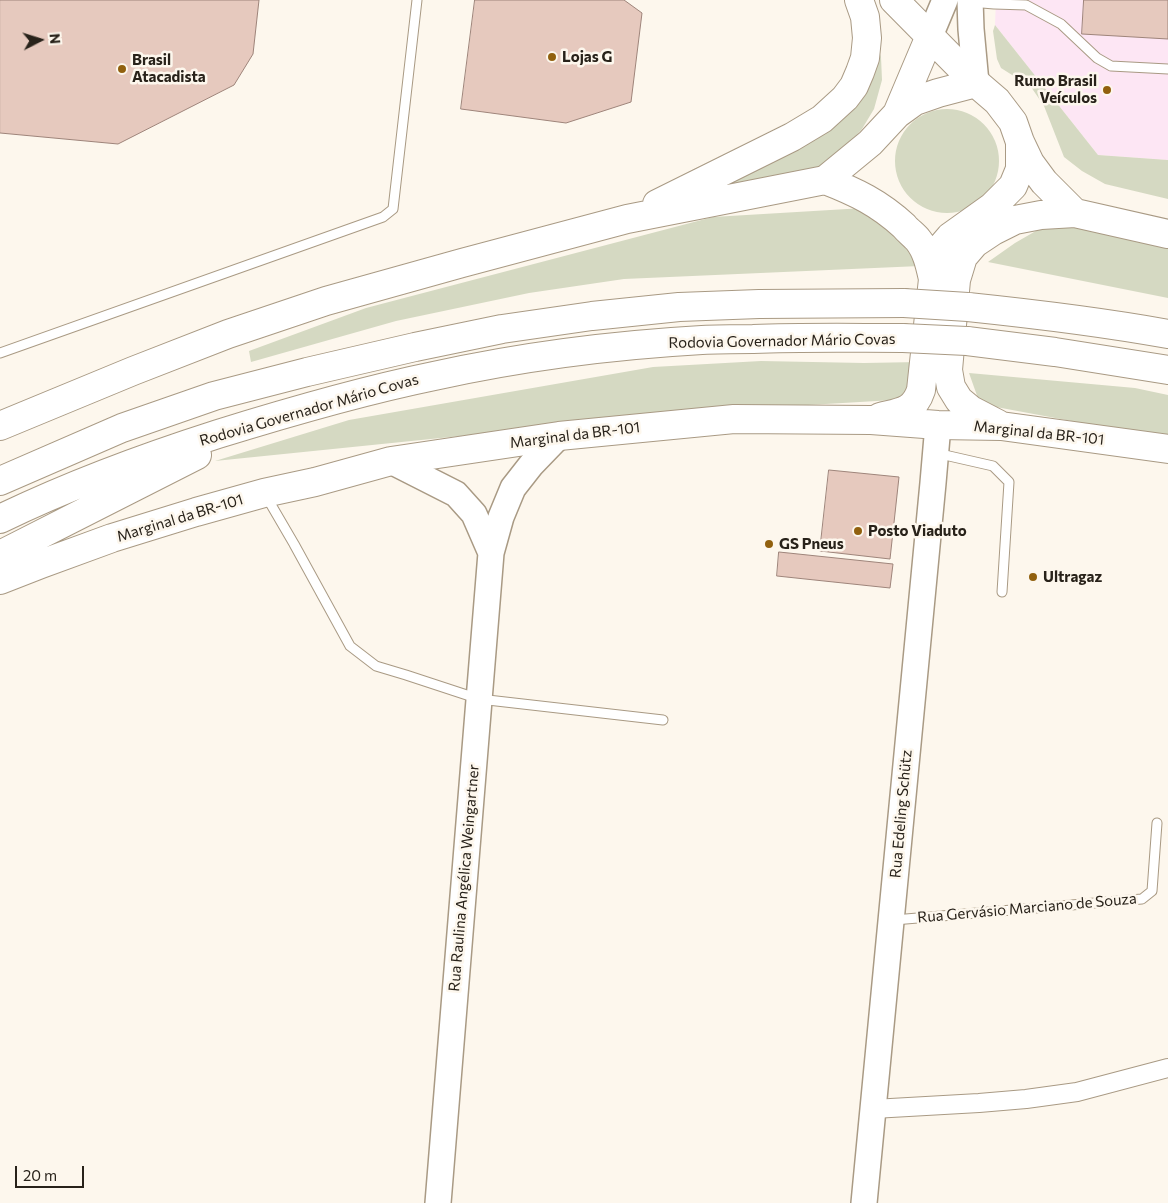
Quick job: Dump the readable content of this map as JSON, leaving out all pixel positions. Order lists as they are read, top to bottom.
{
  "streets": {
    "highway": ["Rodovia Governador Mário Covas", "Marginal da BR-101"],
    "main road": ["Rua Edeling Schütz", "Rua Raulina Angélica Weingartner"],
    "lane": ["Rua Gervásio Marciano de Souza"]
  },
  "crossings": [
    ["Marginal da BR-101", "Rua Edeling Schütz"],
    ["Marginal da BR-101", "Rua Raulina Angélica Weingartner"],
    ["Rua Edeling Schütz", "Rua Gervásio Marciano de Souza"]
  ],
  "places": [
    "Lojas G",
    "Brasil Atacadista",
    "Rumo Brasil Veículos",
    "Posto Viaduto",
    "GS Pneus",
    "Ultragaz"
  ],
  "scale_bar": "20 m",
  "north": "right"
}
